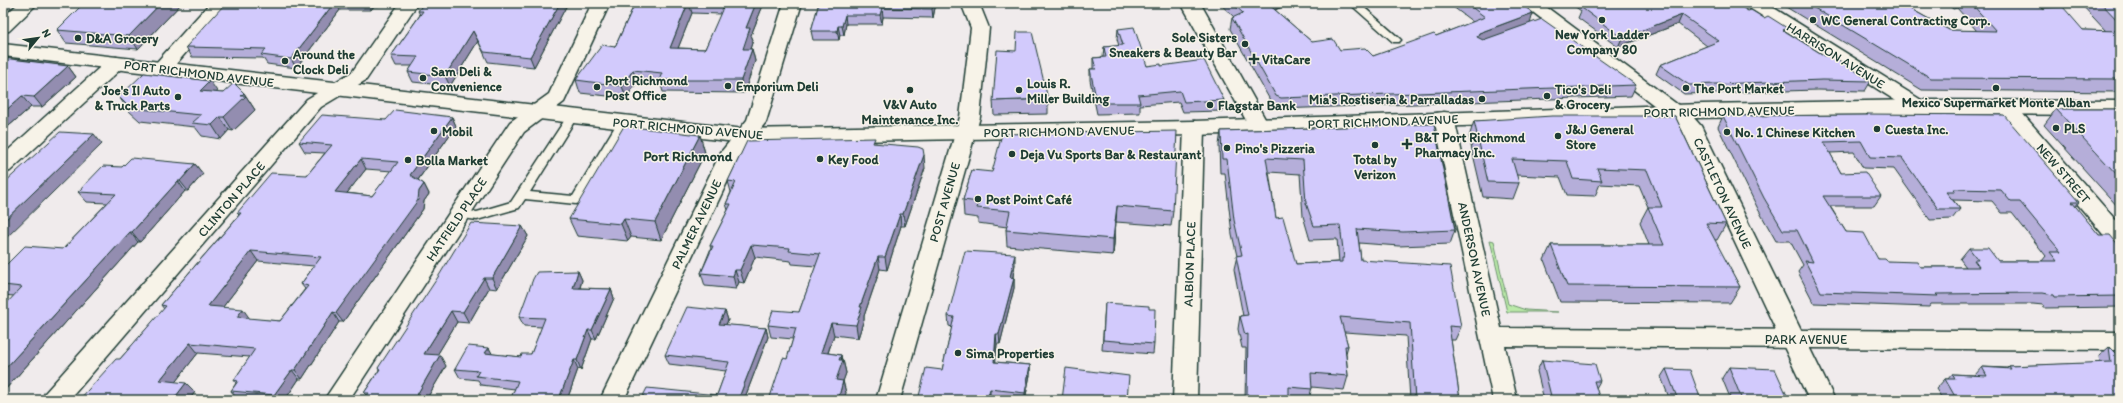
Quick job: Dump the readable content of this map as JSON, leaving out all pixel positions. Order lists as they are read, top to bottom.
{
  "streets": {
    "street": [
      "HARRISON AVENUE",
      "PORT RICHMOND AVENUE",
      "NEW STREET",
      "CASTLETON AVENUE",
      "CLINTON PLACE",
      "POST AVENUE",
      "HATFIELD PLACE",
      "PALMER AVENUE",
      "ANDERSON AVENUE",
      "ALBION PLACE",
      "PARK AVENUE"
    ]
  },
  "crossings": [
    ["HARRISON AVENUE", "PORT RICHMOND AVENUE"],
    ["PORT RICHMOND AVENUE", "NEW STREET"],
    ["PORT RICHMOND AVENUE", "CASTLETON AVENUE"],
    ["PORT RICHMOND AVENUE", "CLINTON PLACE"],
    ["PORT RICHMOND AVENUE", "POST AVENUE"],
    ["PORT RICHMOND AVENUE", "HATFIELD PLACE"],
    ["PORT RICHMOND AVENUE", "PALMER AVENUE"],
    ["PORT RICHMOND AVENUE", "ANDERSON AVENUE"],
    ["PORT RICHMOND AVENUE", "ALBION PLACE"],
    ["CASTLETON AVENUE", "PARK AVENUE"],
    ["ANDERSON AVENUE", "PARK AVENUE"]
  ],
  "districts": ["Port Richmond"],
  "places": {
    "other": [
      "New York Ladder Company 80",
      "WC General Contracting Corp.",
      "D&A Grocery",
      "Sole Sisters Sneakers & Beauty Bar",
      "Around the Clock Deli",
      "Sam Deli & Convenience",
      "Emporium Deli",
      "Port Richmond Post Office",
      "The Port Market",
      "Mexico Supermarket Monte Alban",
      "V&V Auto Maintenance Inc.",
      "Louis R. Miller Building",
      "Tico's Deli & Grocery",
      "Joe's II Auto & Truck Parts",
      "Mia's Rostiseria & Parralladas",
      "Flagstar Bank",
      "PLS",
      "Cuesta Inc.",
      "Mobil",
      "No. 1 Chinese Kitchen",
      "J&J General Store",
      "Total by Verizon",
      "Pino's Pizzeria",
      "Deja Vu Sports Bar & Restaurant",
      "Key Food",
      "Bolla Market",
      "Post Point Café",
      "Sima Properties"
    ],
    "health": ["VitaCare", "B&T Port Richmond Pharmacy Inc."]
  },
  "north": "top right"
}
